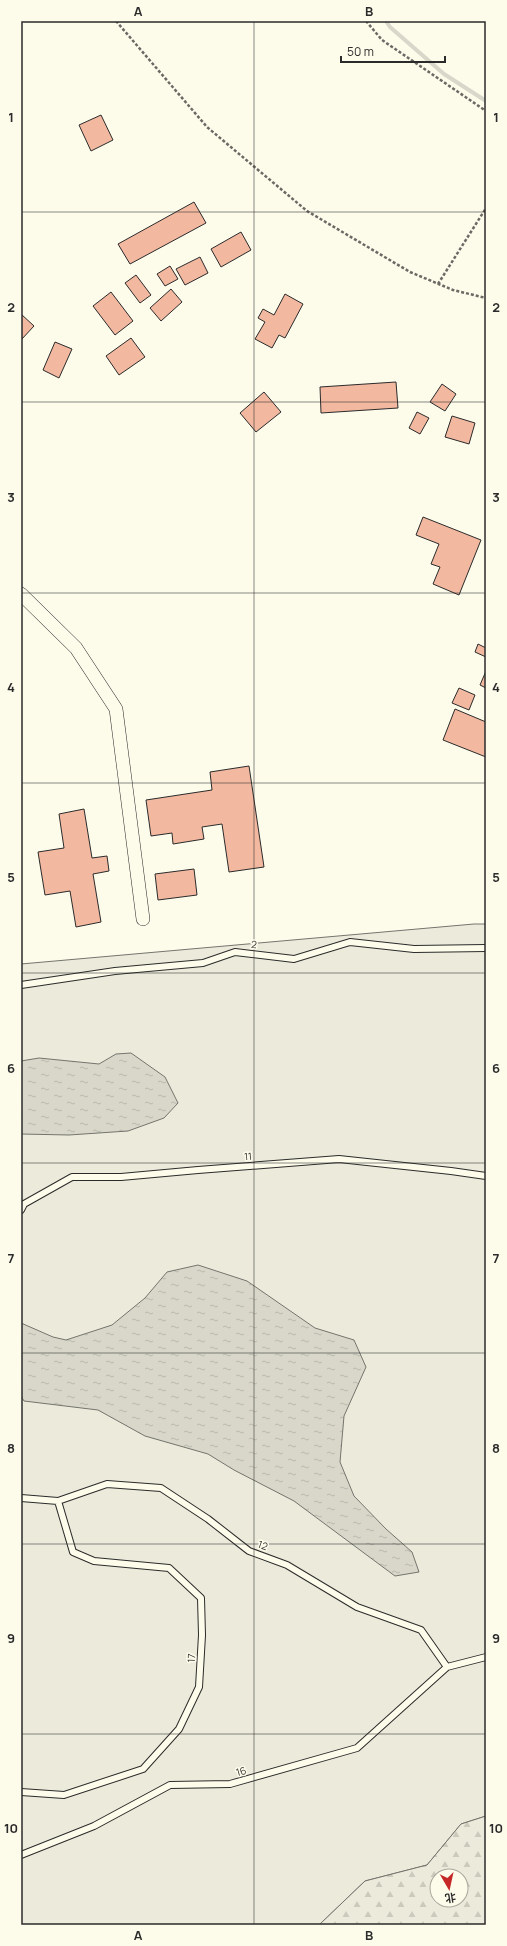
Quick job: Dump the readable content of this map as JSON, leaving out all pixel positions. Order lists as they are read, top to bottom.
{
  "streets": {
    "lane": [
      "2",
      "11",
      "12",
      "17",
      "16"
    ]
  },
  "crossings": [
    ["12", "17"],
    ["12", "16"]
  ],
  "scale_bar": "50 m",
  "north": "bottom",
  "grid": {
    "columns": ["A", "B"],
    "rows": [
      "1",
      "2",
      "3",
      "4",
      "5",
      "6",
      "7",
      "8",
      "9",
      "10"
    ]
  }
}
